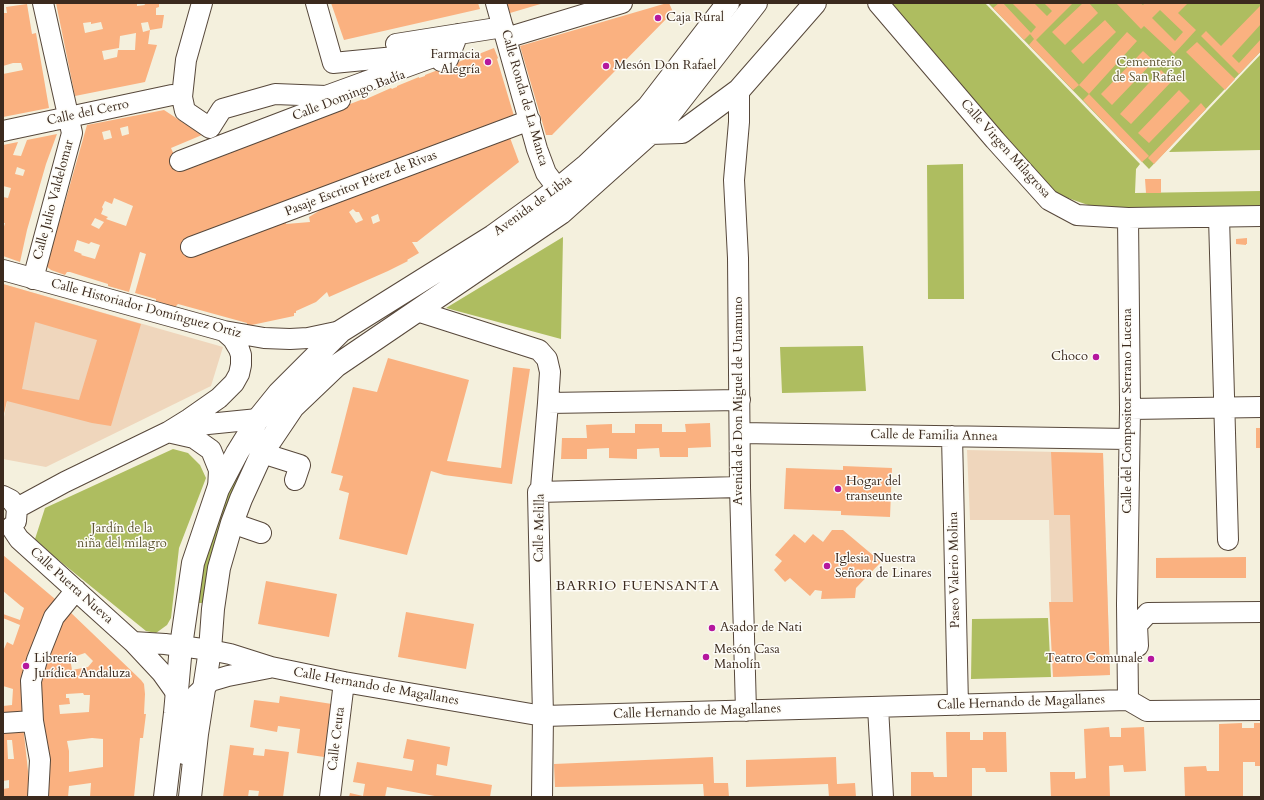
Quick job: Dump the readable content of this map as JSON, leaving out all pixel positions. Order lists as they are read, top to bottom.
{
  "streets": {
    "main road": ["Avenida de Libia"],
    "street": [
      "Calle Domingo Badía",
      "Calle Ronda de La Manca",
      "Calle del Cerro",
      "Calle Virgen Milagrosa",
      "Pasaje Escritor Pérez de Rivas",
      "Calle Julio Valdelomar",
      "Calle Historiador Domínguez Ortiz",
      "Avenida de Don Miguel de Unamuno",
      "Calle del Compositor Serrano Lucena",
      "Calle de Familia Annea",
      "Calle Melilla",
      "Paseo Valerio Molina",
      "Calle Puerta Nueva",
      "Calle Hernando de Magallanes",
      "Calle Ceuta"
    ]
  },
  "crossings": [
    ["Calle Ronda de La Manca", "Pasaje Escritor Pérez de Rivas"],
    ["Calle Ronda de La Manca", "Avenida de Libia"],
    ["Calle del Cerro", "Calle Julio Valdelomar"],
    ["Calle Virgen Milagrosa", "Calle del Compositor Serrano Lucena"],
    ["Calle Julio Valdelomar", "Calle Historiador Domínguez Ortiz"],
    ["Avenida de Libia", "Calle Historiador Domínguez Ortiz"],
    ["Avenida de Libia", "Calle Melilla"],
    ["Avenida de Libia", "Calle Puerta Nueva"],
    ["Avenida de Libia", "Calle Hernando de Magallanes"],
    ["Avenida de Don Miguel de Unamuno", "Calle de Familia Annea"],
    ["Avenida de Don Miguel de Unamuno", "Calle Hernando de Magallanes"],
    ["Calle del Compositor Serrano Lucena", "Calle de Familia Annea"],
    ["Calle del Compositor Serrano Lucena", "Calle Hernando de Magallanes"],
    ["Calle de Familia Annea", "Paseo Valerio Molina"],
    ["Calle Melilla", "Calle Hernando de Magallanes"],
    ["Paseo Valerio Molina", "Calle Hernando de Magallanes"],
    ["Calle Puerta Nueva", "Calle Hernando de Magallanes"],
    ["Calle Hernando de Magallanes", "Calle Ceuta"]
  ],
  "districts": ["BARRIO FUENSANTA"],
  "parks": ["Cementerio de San Rafael", "Jardín de la niña del milagro"],
  "places": [
    "Caja Rural",
    "Farmacia Alegría",
    "Mesón Don Rafael",
    "Choco",
    "Hogar del transeunte",
    "Iglesia Nuestra Señora de Linares",
    "Asador de Nati",
    "Mesón Casa Manolín",
    "Teatro Comunale",
    "Librería Jurídica Andaluza"
  ]
}
